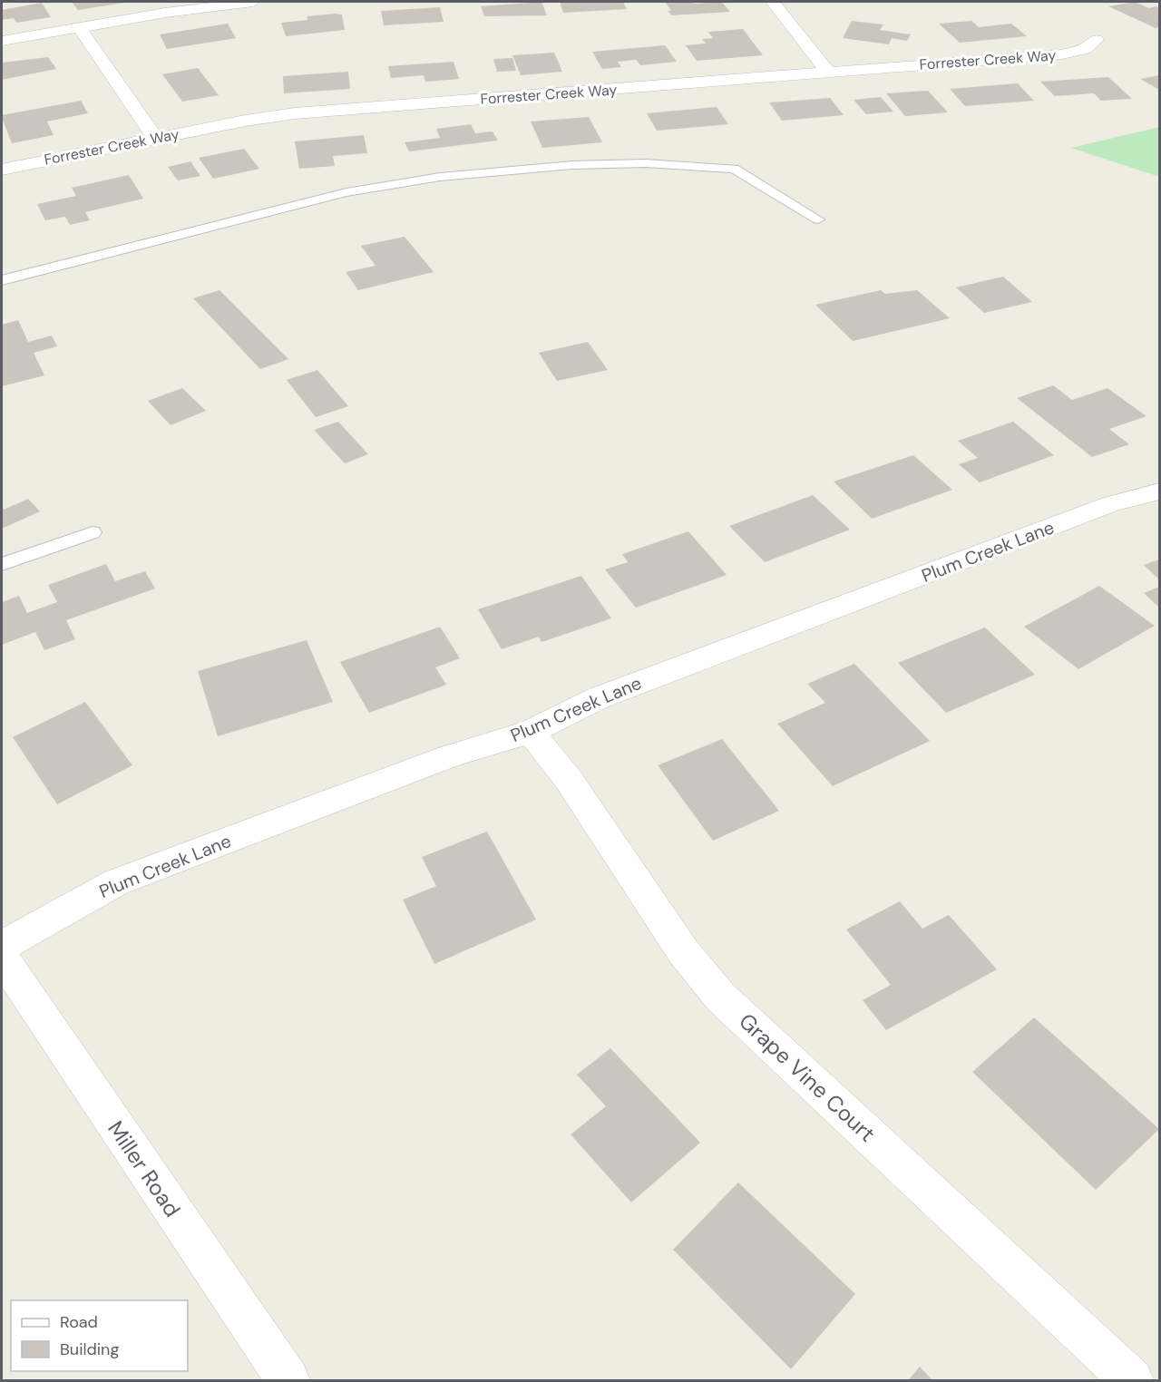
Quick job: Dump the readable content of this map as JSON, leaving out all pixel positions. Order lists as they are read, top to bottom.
{
  "streets": {
    "street": [
      "Forrester Creek Way",
      "Plum Creek Lane",
      "Grape Vine Court",
      "Miller Road"
    ]
  },
  "crossings": [
    ["Plum Creek Lane", "Grape Vine Court"]
  ],
  "legend": ["Road", "Building"]
}
